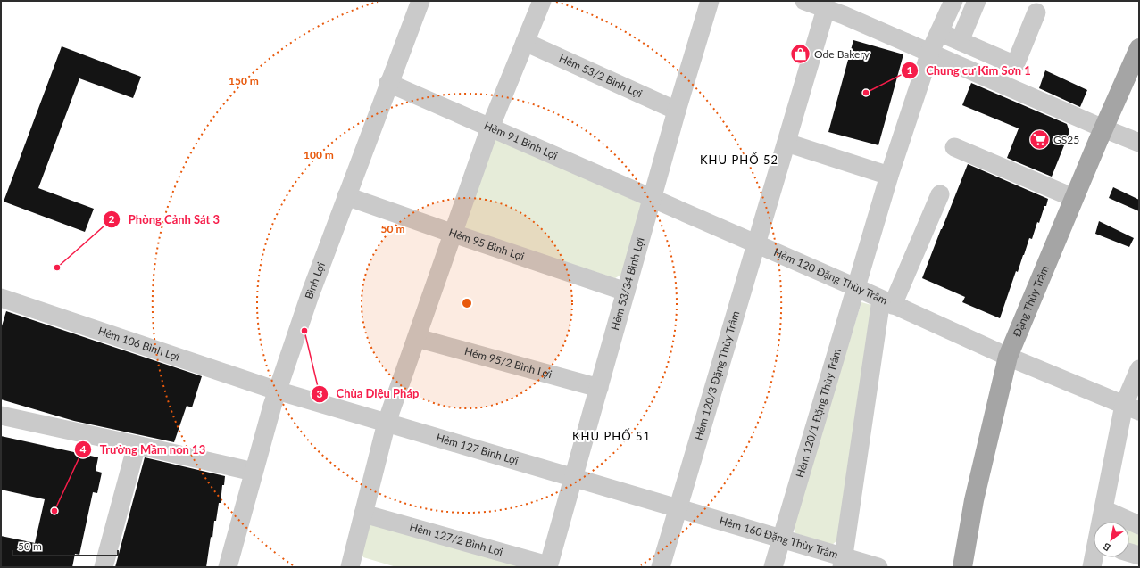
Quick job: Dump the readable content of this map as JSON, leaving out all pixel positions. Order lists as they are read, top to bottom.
{
  "streets": {
    "main road": ["Đặng Thùy Trâm"],
    "street": [
      "Hẻm 53/2 Bình Lợi",
      "Hẻm 91 Bình Lợi",
      "Hẻm 95 Bình Lợi",
      "Hẻm 120 Đặng Thùy Trâm",
      "Bình Lợi",
      "Hẻm 53/34 Bình Lợi",
      "Hẻm 106 Bình Lợi",
      "Hẻm 95/2 Bình Lợi",
      "Hẻm 120/3 Đặng Thùy Trâm",
      "Hẻm 120/1 Đặng Thùy Trâm",
      "Hẻm 127 Bình Lợi",
      "Hẻm 160 Đặng Thùy Trâm",
      "Hẻm 127/2 Bình Lợi"
    ]
  },
  "crossings": [
    ["Hẻm 53/2 Bình Lợi", "Hẻm 53/34 Bình Lợi"],
    ["Hẻm 91 Bình Lợi", "Hẻm 120 Đặng Thùy Trâm"],
    ["Hẻm 91 Bình Lợi", "Bình Lợi"],
    ["Hẻm 91 Bình Lợi", "Hẻm 53/34 Bình Lợi"],
    ["Hẻm 95 Bình Lợi", "Bình Lợi"],
    ["Hẻm 95 Bình Lợi", "Hẻm 53/34 Bình Lợi"],
    ["Hẻm 120 Đặng Thùy Trâm", "Hẻm 53/34 Bình Lợi"],
    ["Hẻm 120 Đặng Thùy Trâm", "Đặng Thùy Trâm"],
    ["Hẻm 120 Đặng Thùy Trâm", "Hẻm 120/3 Đặng Thùy Trâm"],
    ["Hẻm 120 Đặng Thùy Trâm", "Hẻm 120/1 Đặng Thùy Trâm"],
    ["Bình Lợi", "Hẻm 106 Bình Lợi"],
    ["Bình Lợi", "Hẻm 127 Bình Lợi"],
    ["Hẻm 53/34 Bình Lợi", "Hẻm 95/2 Bình Lợi"],
    ["Hẻm 53/34 Bình Lợi", "Hẻm 127 Bình Lợi"],
    ["Hẻm 53/34 Bình Lợi", "Hẻm 127/2 Bình Lợi"],
    ["Hẻm 106 Bình Lợi", "Hẻm 127 Bình Lợi"],
    ["Hẻm 120/3 Đặng Thùy Trâm", "Hẻm 127 Bình Lợi"],
    ["Hẻm 120/3 Đặng Thùy Trâm", "Hẻm 160 Đặng Thùy Trâm"],
    ["Hẻm 120/1 Đặng Thùy Trâm", "Hẻm 160 Đặng Thùy Trâm"],
    ["Hẻm 127 Bình Lợi", "Hẻm 160 Đặng Thùy Trâm"]
  ],
  "districts": ["KHU PHỐ 52", "KHU PHỐ 51"],
  "places": {
    "shop": ["Ode Bakery"],
    "other": [
      "Chung cư Kim Sơn 1",
      "Phòng Cảnh Sát 3",
      "Chùa Diệu Pháp",
      "Trường Mầm non 13"
    ],
    "supermarket": ["GS25"]
  },
  "scale_bar": "50 m",
  "north": "bottom left",
  "rings": ["150 m", "100 m", "50 m"]
}
